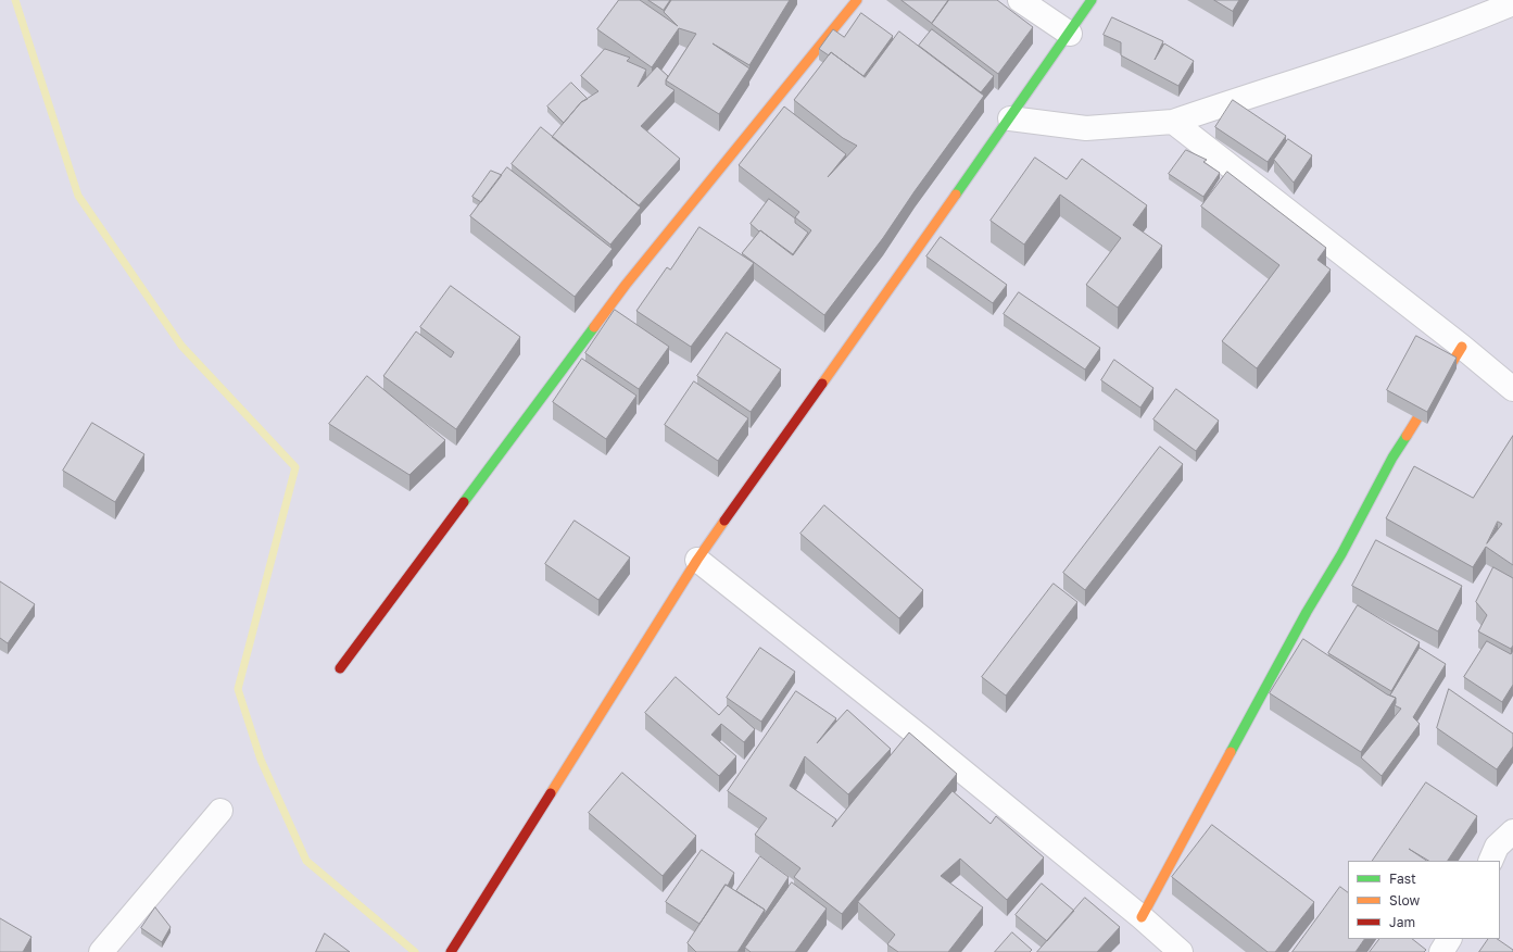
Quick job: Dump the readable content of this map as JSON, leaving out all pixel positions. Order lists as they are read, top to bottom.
{
  "legend": ["Fast", "Slow", "Jam"]
}
